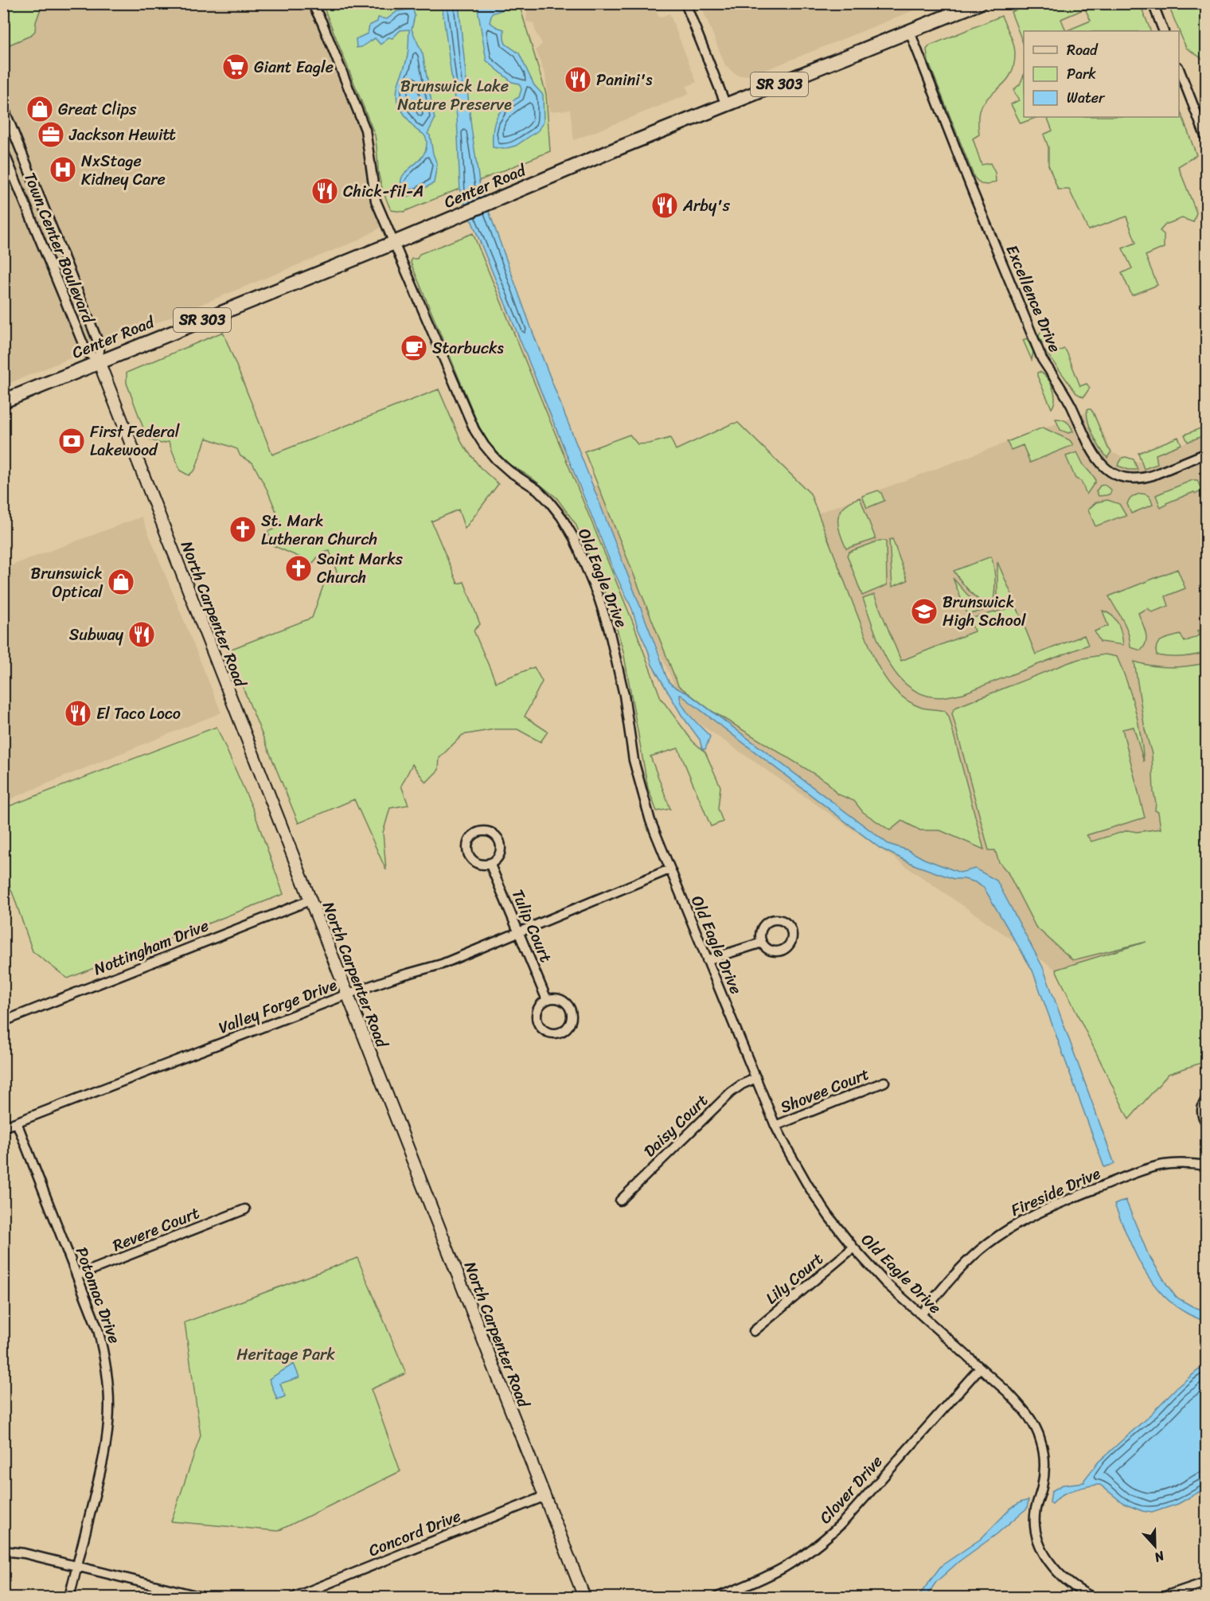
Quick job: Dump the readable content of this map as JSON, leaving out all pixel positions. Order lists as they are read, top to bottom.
{
  "streets": {
    "main road": ["SR 303", "Center Road"],
    "street": [
      "Town Center Boulevard",
      "Excellence Drive",
      "Old Eagle Drive",
      "North Carpenter Road",
      "Tulip Court",
      "Nottingham Drive",
      "Valley Forge Drive",
      "Shovee Court",
      "Daisy Court",
      "Fireside Drive",
      "Revere Court",
      "Lily Court",
      "Potomac Drive",
      "Clover Drive",
      "Concord Drive"
    ]
  },
  "crossings": [
    ["Center Road", "Town Center Boulevard"],
    ["Center Road", "Excellence Drive"],
    ["Center Road", "Old Eagle Drive"],
    ["Center Road", "North Carpenter Road"],
    ["Town Center Boulevard", "North Carpenter Road"],
    ["Old Eagle Drive", "Valley Forge Drive"],
    ["Old Eagle Drive", "Shovee Court"],
    ["Old Eagle Drive", "Daisy Court"],
    ["Old Eagle Drive", "Fireside Drive"],
    ["Old Eagle Drive", "Lily Court"],
    ["Old Eagle Drive", "Clover Drive"],
    ["North Carpenter Road", "Nottingham Drive"],
    ["North Carpenter Road", "Valley Forge Drive"],
    ["North Carpenter Road", "Concord Drive"],
    ["Tulip Court", "Valley Forge Drive"],
    ["Valley Forge Drive", "Potomac Drive"],
    ["Revere Court", "Potomac Drive"]
  ],
  "parks": ["Brunswick Lake Nature Preserve", "Heritage Park"],
  "places": {
    "supermarket": ["Giant Eagle"],
    "restaurant": [
      "Panini's",
      "Chick-fil-A",
      "Arby's",
      "Subway",
      "El Taco Loco"
    ],
    "shop": ["Great Clips", "Brunswick Optical"],
    "office": ["Jackson Hewitt"],
    "hospital": ["NxStage Kidney Care"],
    "cafe": ["Starbucks"],
    "bank": ["First Federal Lakewood"],
    "church": ["St. Mark Lutheran Church", "Saint Marks Church"],
    "school or university": ["Brunswick High School"]
  },
  "legend": ["Road", "Park", "Water"],
  "north": "bottom"
}
